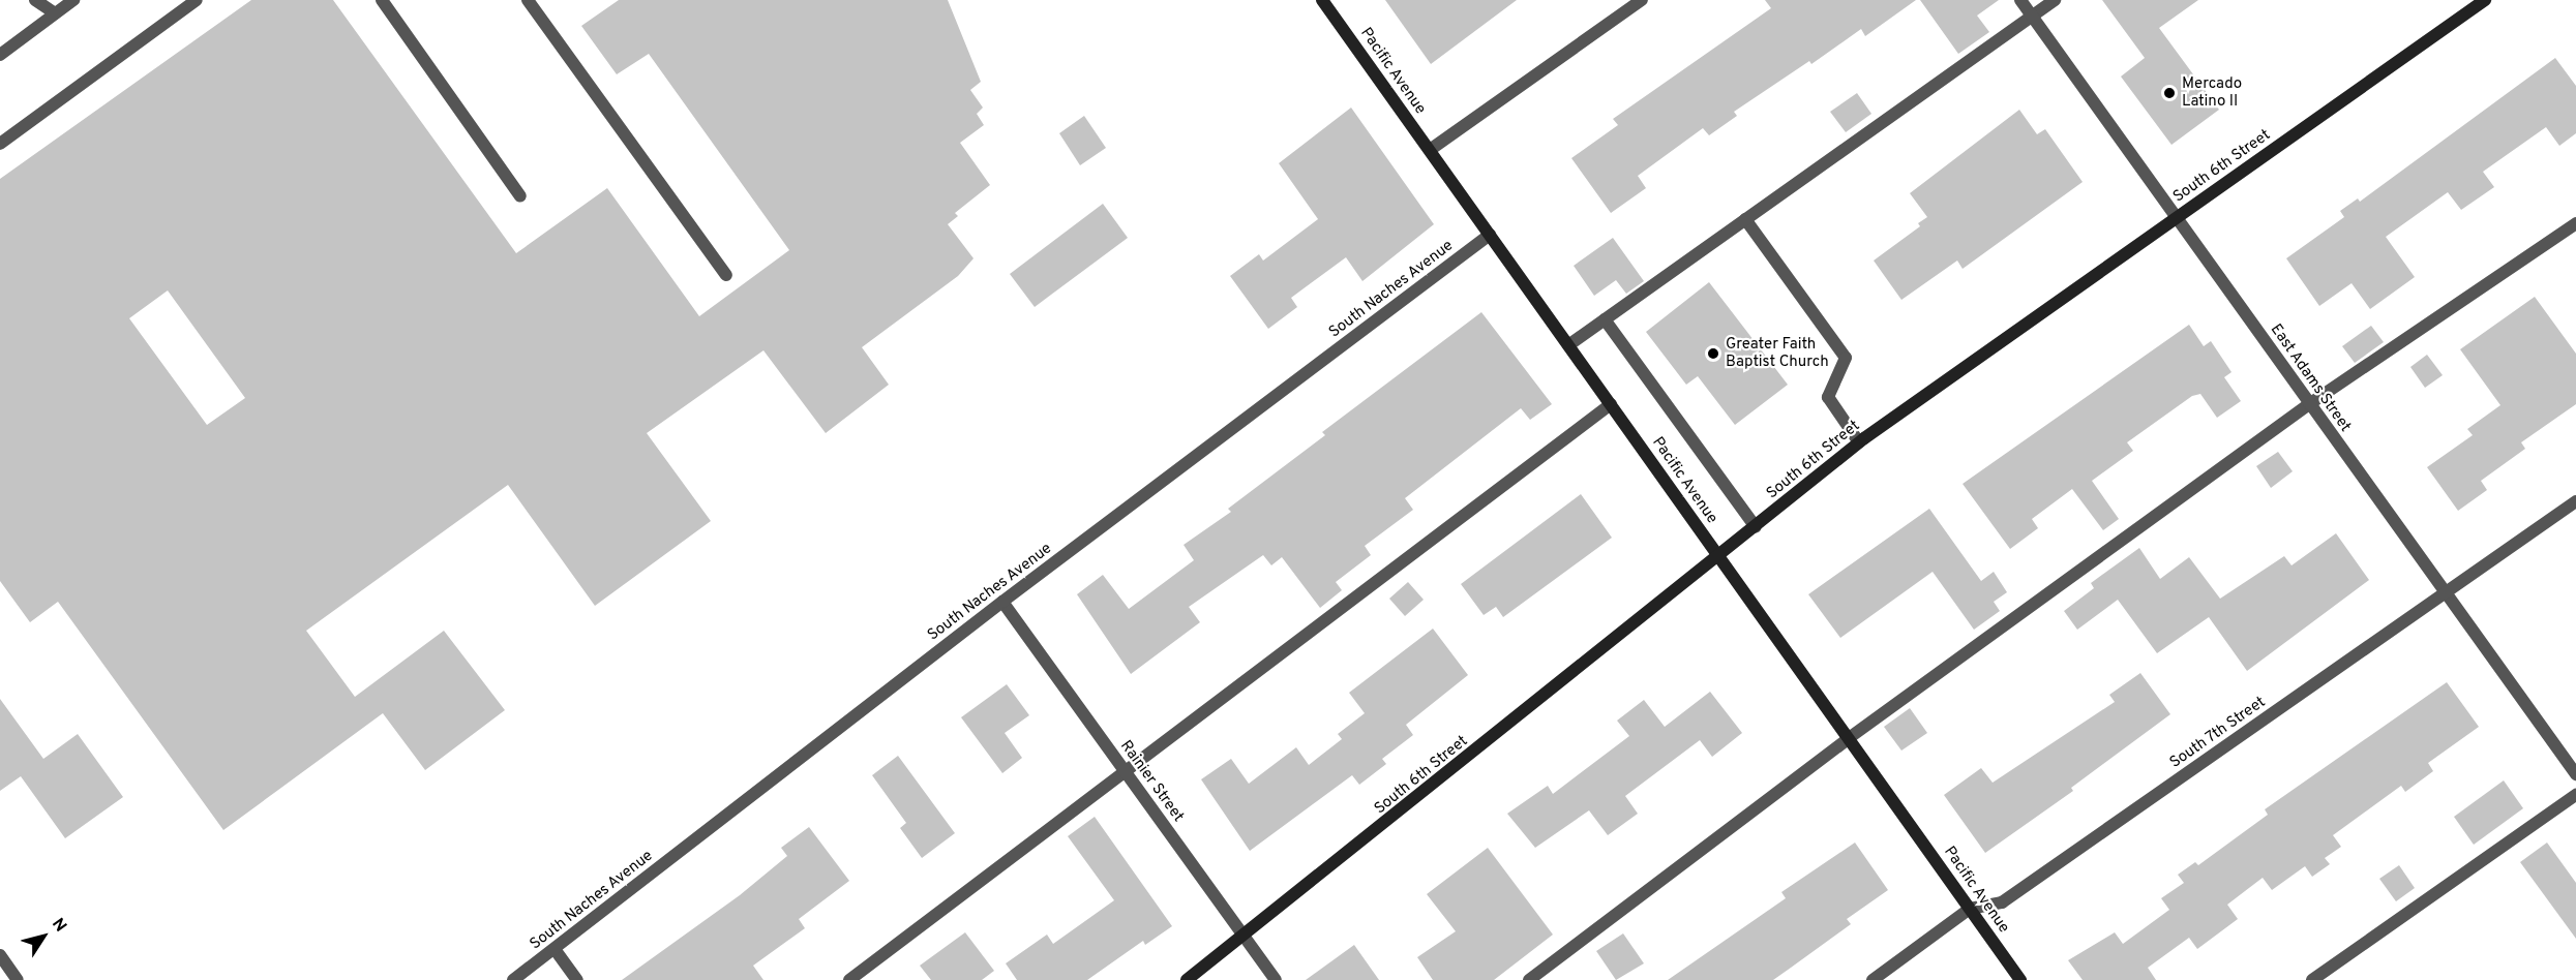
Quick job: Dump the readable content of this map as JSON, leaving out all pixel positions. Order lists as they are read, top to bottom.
{
  "streets": {
    "street": [
      "Pacific Avenue",
      "South 6th Street",
      "South Naches Avenue",
      "East Adams Street",
      "South 7th Street",
      "Rainier Street"
    ]
  },
  "crossings": [
    ["Pacific Avenue", "South 6th Street"],
    ["Pacific Avenue", "South Naches Avenue"],
    ["Pacific Avenue", "South 7th Street"],
    ["South 6th Street", "East Adams Street"],
    ["South 6th Street", "Rainier Street"],
    ["South Naches Avenue", "Rainier Street"],
    ["East Adams Street", "South 7th Street"]
  ],
  "places": ["Mercado Latino II", "Greater Faith Baptist Church"],
  "north": "top right"
}
